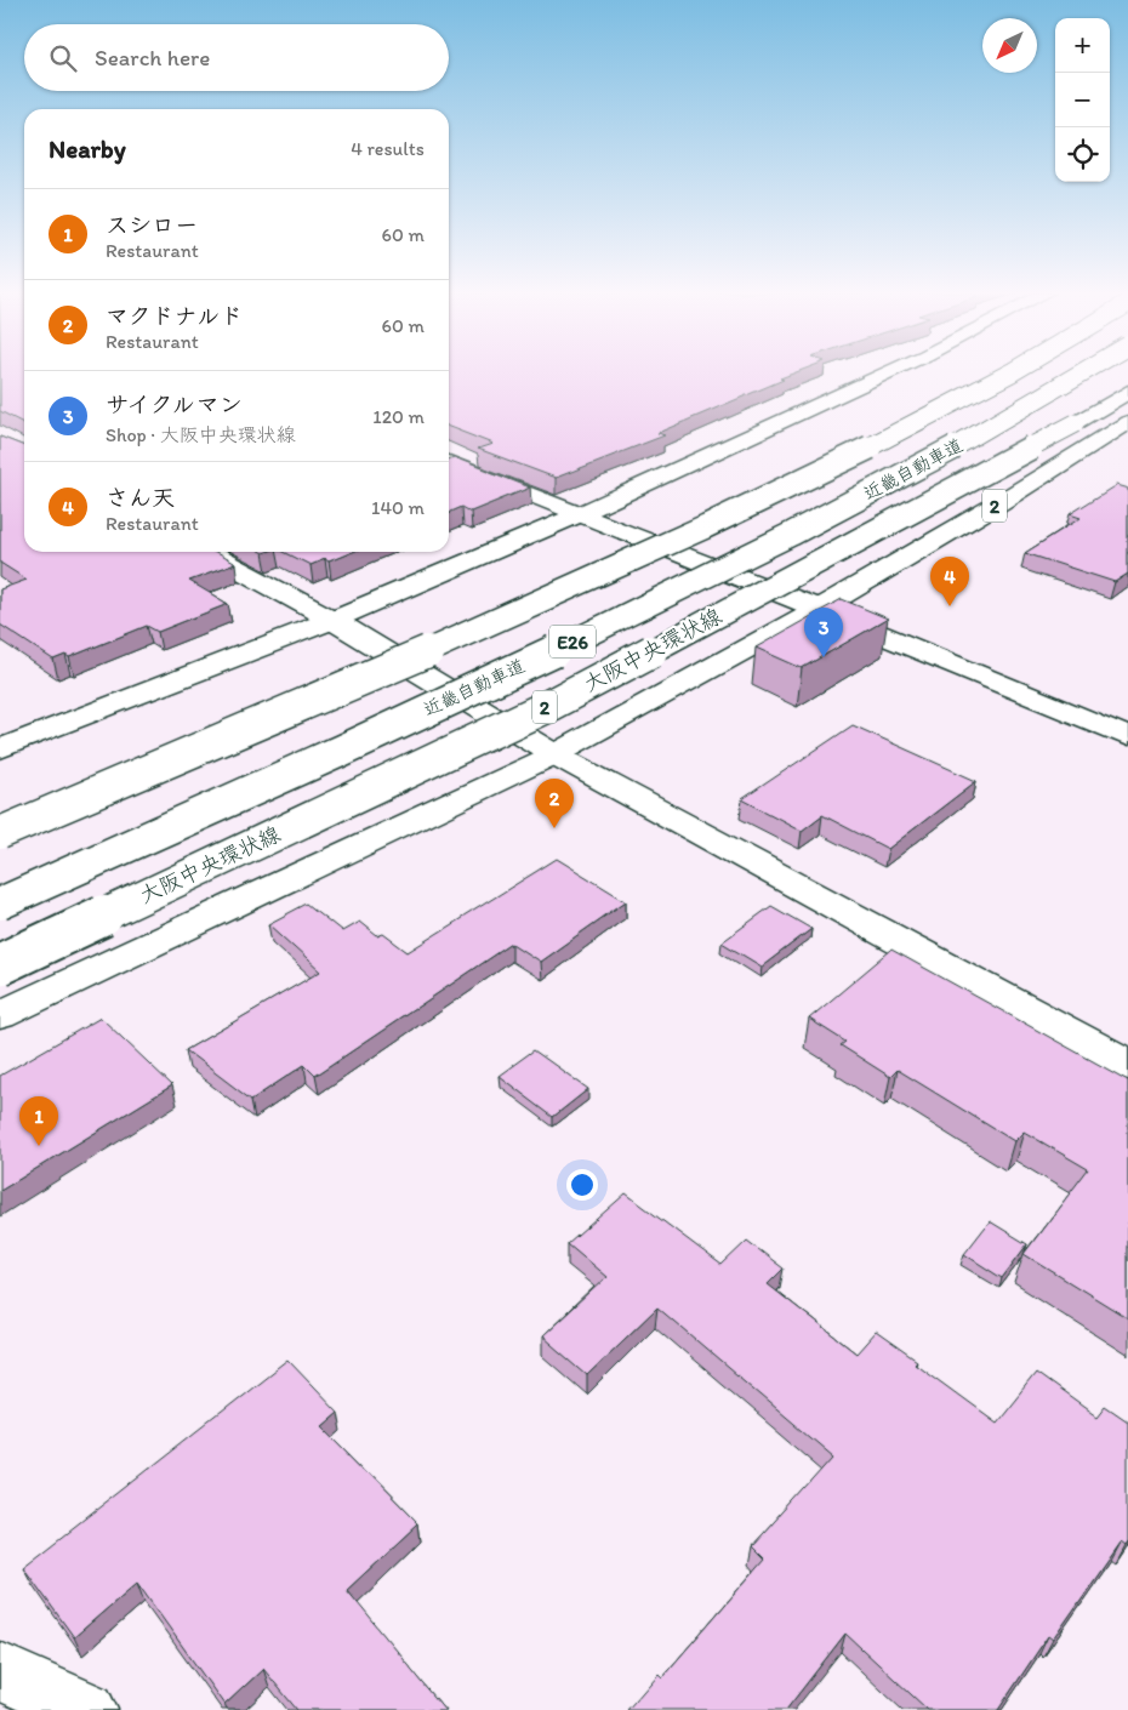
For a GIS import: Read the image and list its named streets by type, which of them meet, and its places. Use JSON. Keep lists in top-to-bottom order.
{
  "streets": {
    "main road": [
      "近畿自動車道",
      "2",
      "E26",
      "大阪中央環状線"
    ]
  },
  "north": "bottom left",
  "page": {
    "map_buttons": ["+", "−"],
    "search": "Search here",
    "heading": ["Nearby", "4 results"],
    "list": [
      {
        "mark": "1",
        "name": "スシロー",
        "note": "Restaurant",
        "value": "60 m"
      },
      {
        "mark": "2",
        "name": "マクドナルド",
        "note": "Restaurant",
        "value": "60 m"
      },
      {
        "mark": "3",
        "name": "サイクルマン",
        "note": "Shop · 大阪中央環状線",
        "value": "120 m"
      },
      {
        "mark": "4",
        "name": "さん天",
        "note": "Restaurant",
        "value": "140 m"
      }
    ],
    "pins": [
      "4",
      "3",
      "2",
      "1"
    ]
  }
}
